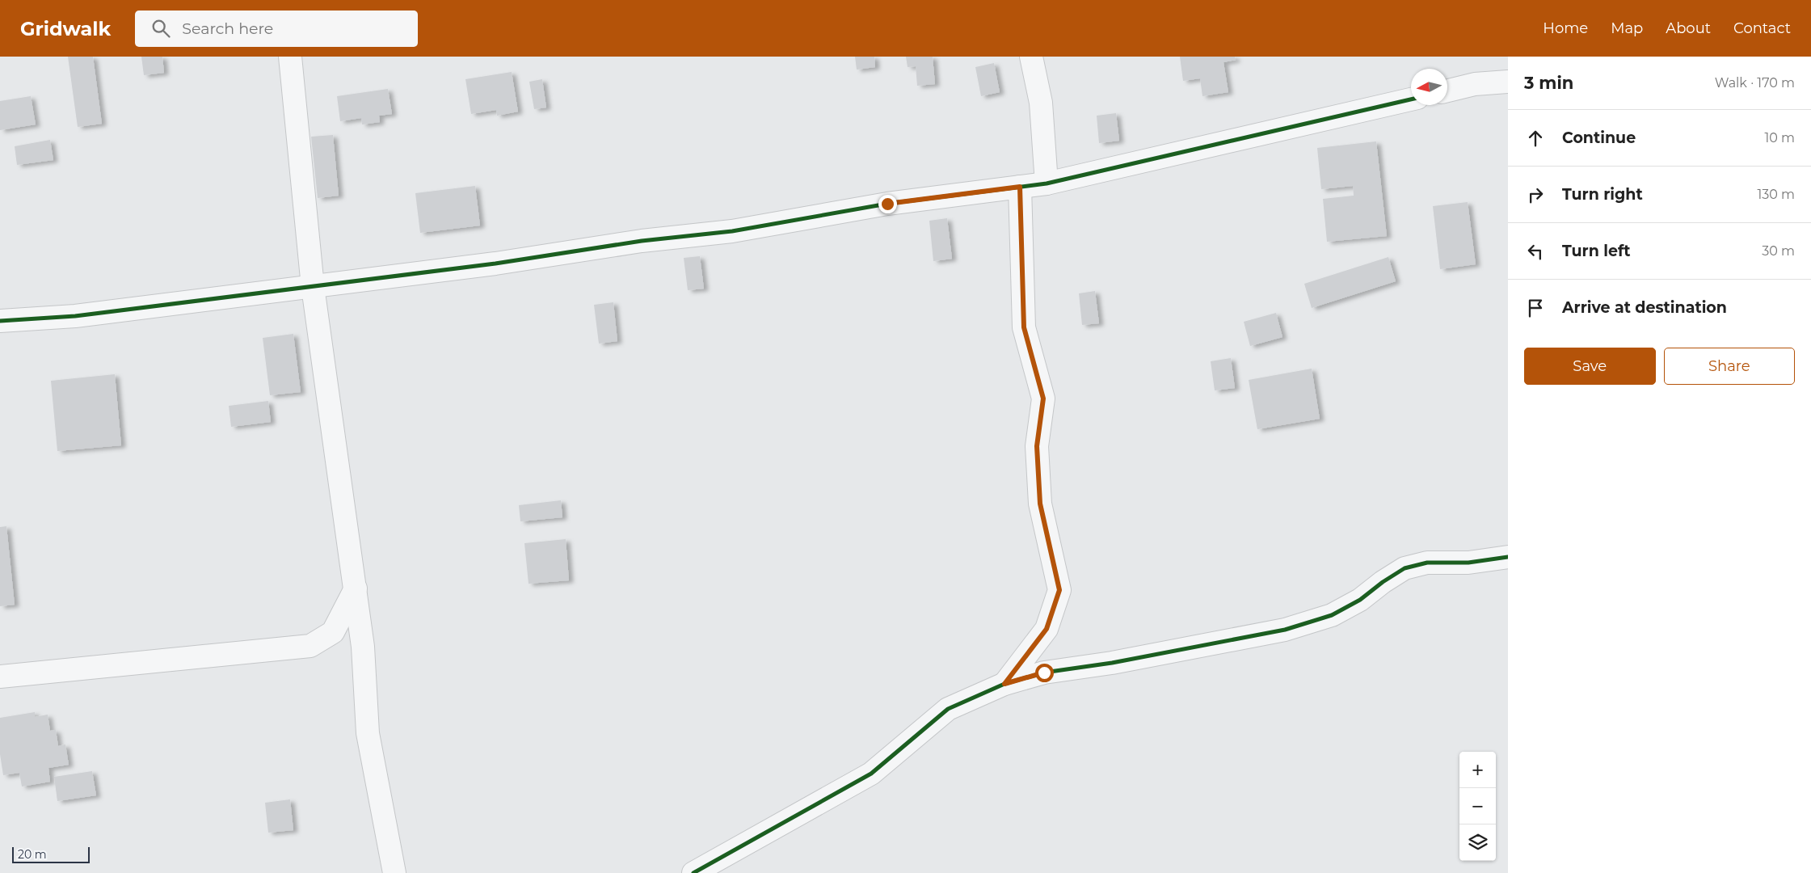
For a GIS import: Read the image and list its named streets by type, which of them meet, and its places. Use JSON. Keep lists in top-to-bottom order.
{
  "scale_bar": "20 m",
  "north": "left",
  "page": {
    "header": "Gridwalk",
    "search": "Search here",
    "nav": [
      "Home",
      "Map",
      "About",
      "Contact"
    ],
    "heading": ["3 min", "Walk · 170 m"],
    "list": [
      ["Continue", "10 m"],
      ["Turn right", "130 m"],
      ["Turn left", "30 m"],
      "Arrive at destination"
    ],
    "buttons": ["Save", "Share"],
    "map_buttons": ["+", "−"],
    "scale": "20 m"
  }
}
